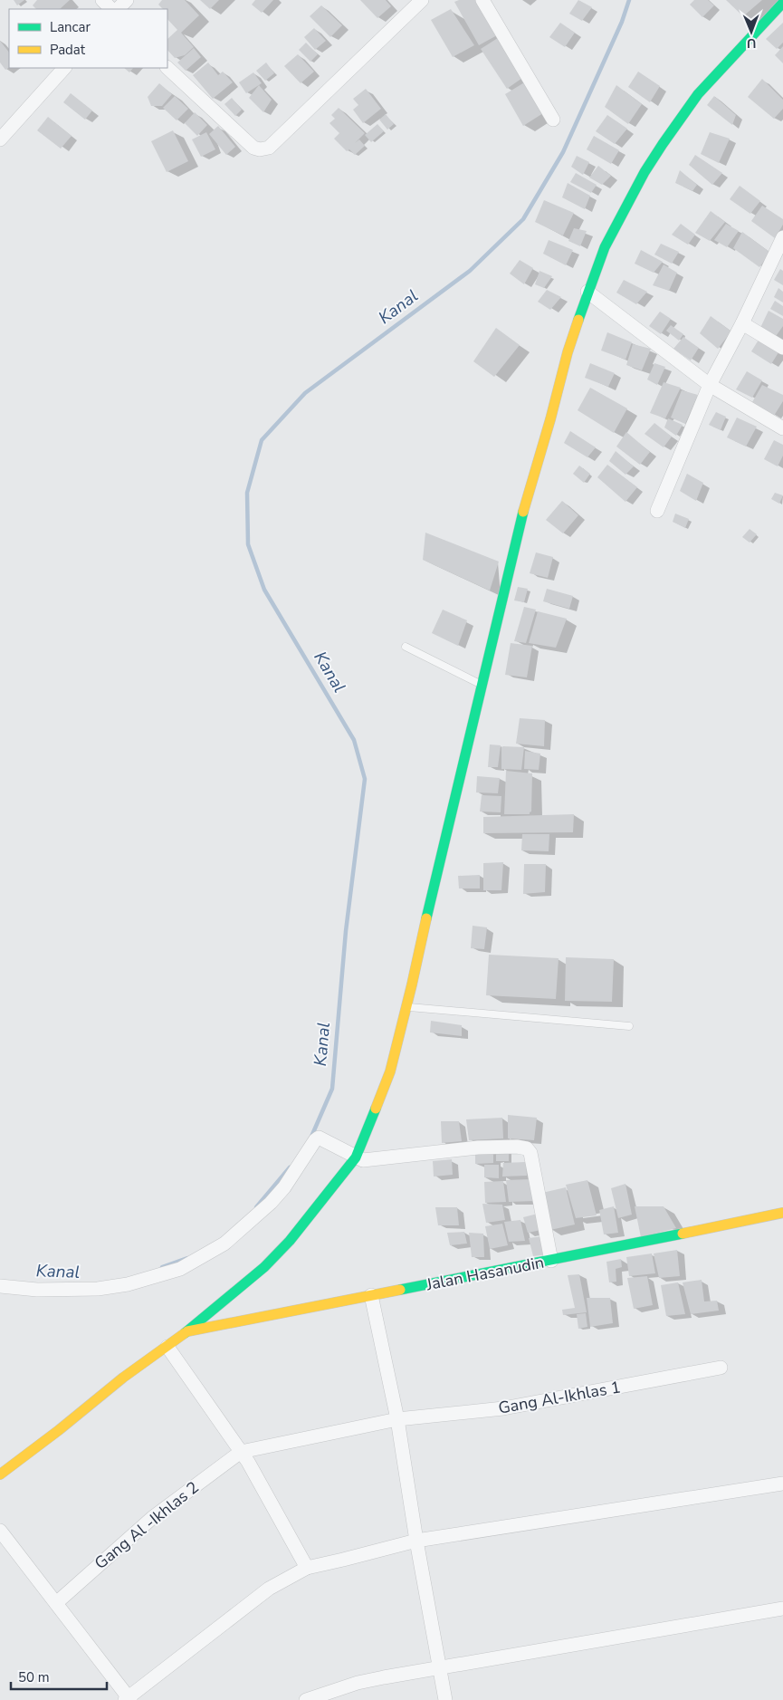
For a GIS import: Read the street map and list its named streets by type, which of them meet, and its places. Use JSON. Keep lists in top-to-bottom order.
{
  "streets": {
    "main road": ["Jalan Hasanudin"],
    "street": ["Gang Al-Ikhlas 1", "Gang Al -Ikhlas 2"]
  },
  "crossings": [
    ["Gang Al-Ikhlas 1", "Gang Al -Ikhlas 2"]
  ],
  "water": ["Kanal"],
  "legend": ["Lancar", "Padat"],
  "scale_bar": "50 m",
  "north": "bottom"
}
